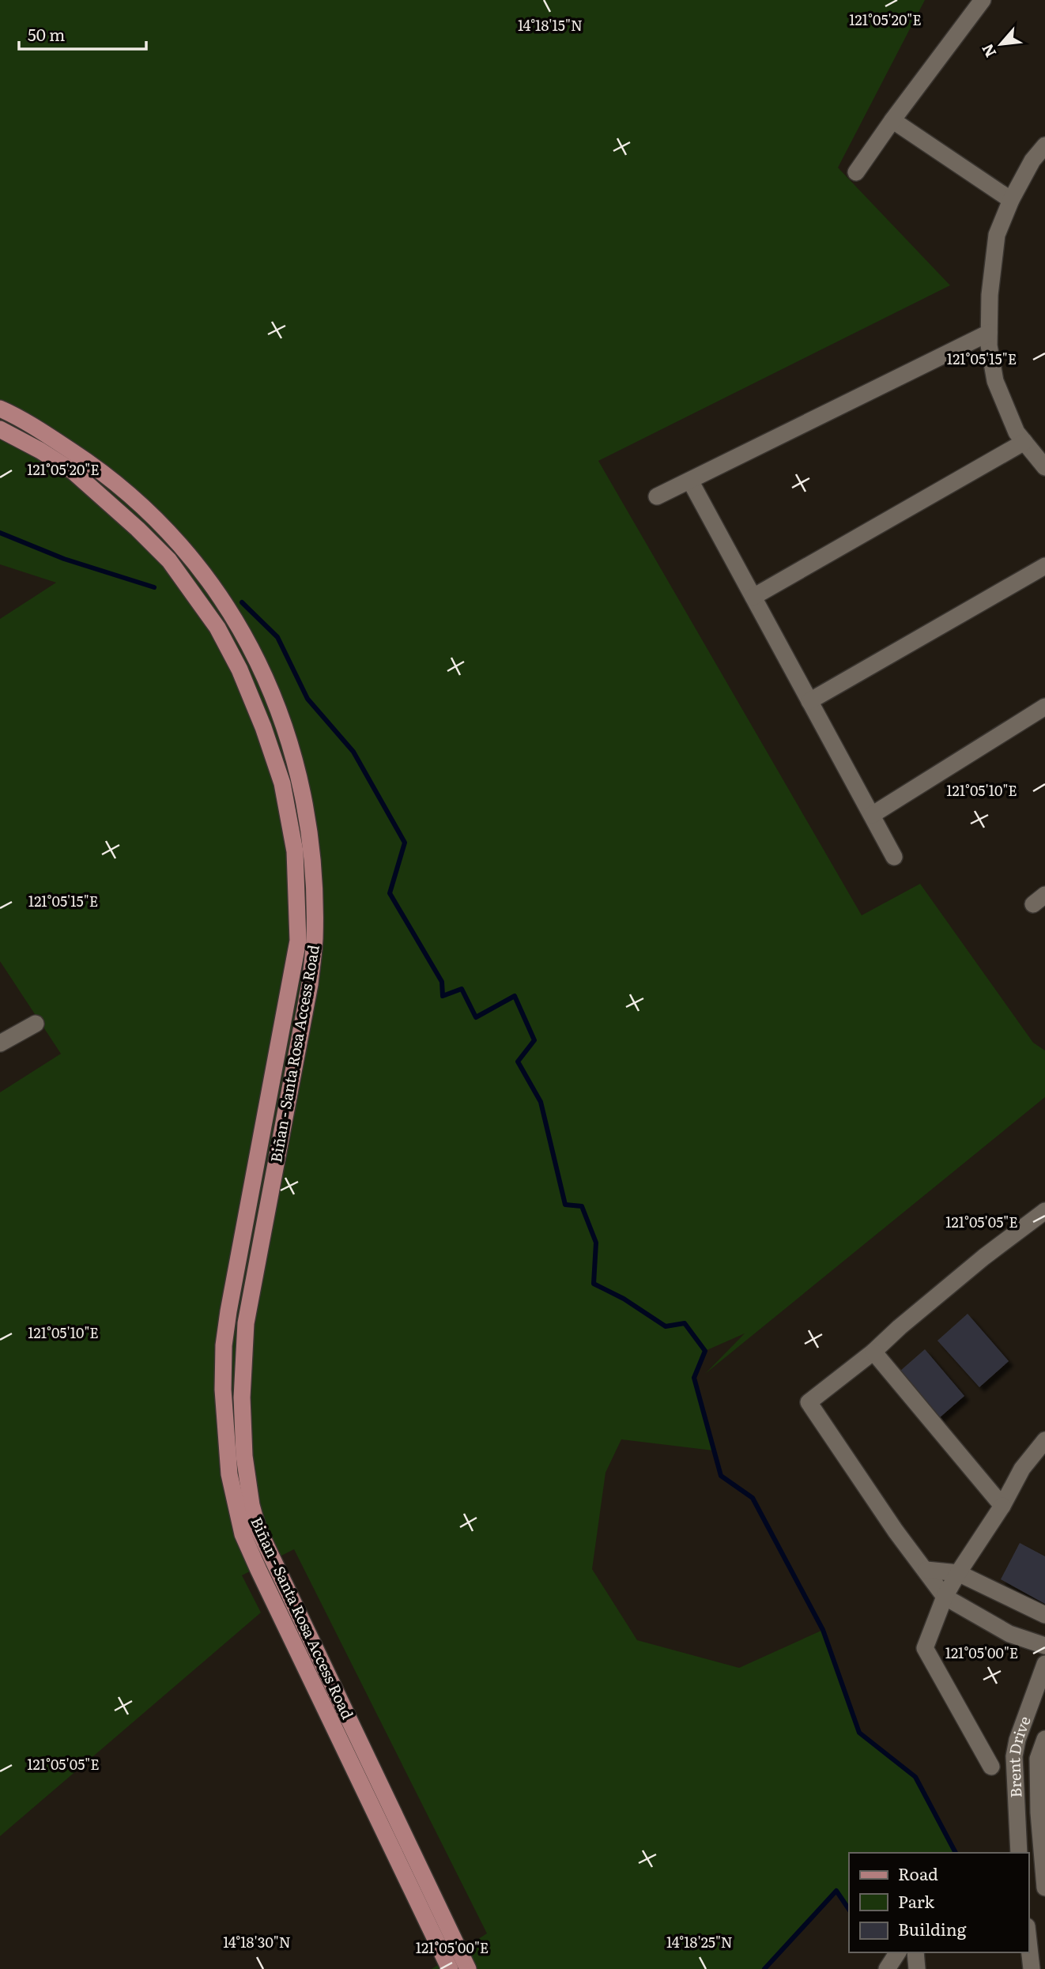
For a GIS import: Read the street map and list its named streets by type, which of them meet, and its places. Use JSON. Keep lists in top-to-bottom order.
{
  "streets": {
    "main road": ["Biñan - Santa Rosa Access Road"],
    "street": ["Brent Drive"]
  },
  "legend": ["Road", "Park", "Building"],
  "scale_bar": "50 m",
  "north": "bottom left",
  "coordinates": [
    "121°05'20\"E",
    "14°18'15\"N",
    "121°05'15\"E",
    "121°05'10\"E",
    "121°05'05\"E",
    "121°05'00\"E",
    "14°18'30\"N",
    "14°18'25\"N"
  ]
}
